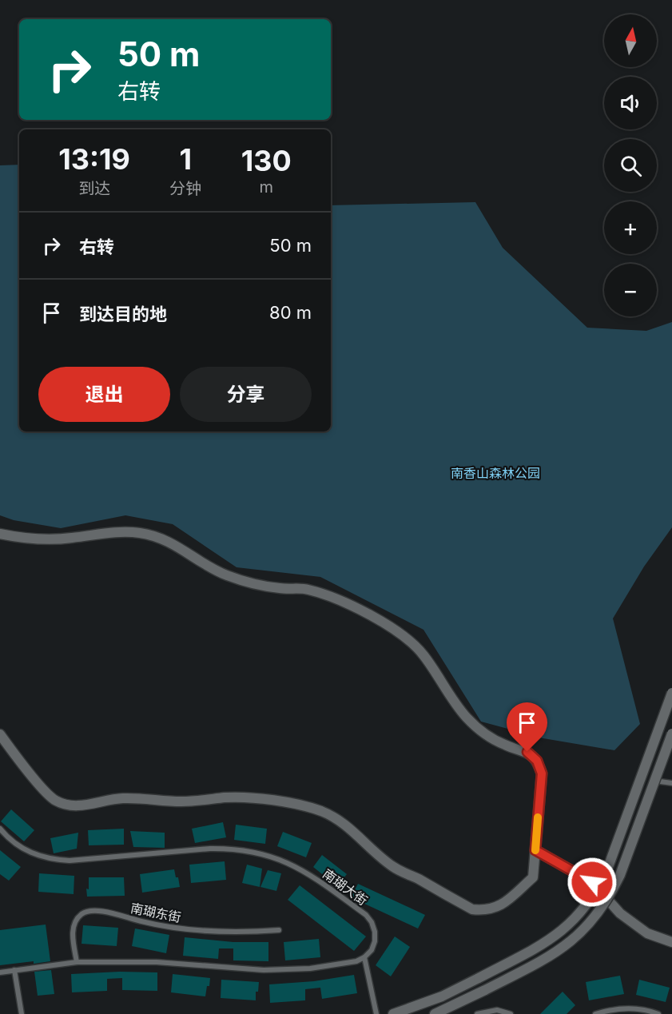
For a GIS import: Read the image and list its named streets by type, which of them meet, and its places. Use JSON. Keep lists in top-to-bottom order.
{
  "streets": {
    "lane": ["南瑚大街", "南瑚东街"]
  },
  "parks": ["南香山森林公园"],
  "north": "top",
  "page": {
    "map_buttons": ["+", "−"],
    "turn": ["50 m", "右转"],
    "eta": [
      "13:19",
      "到达",
      "1",
      "分钟",
      "130",
      "m"
    ],
    "list": [
      {
        "name": "右转",
        "value": "50 m"
      },
      {
        "name": "到达目的地",
        "value": "80 m"
      }
    ],
    "buttons": ["退出", "分享"]
  }
}
